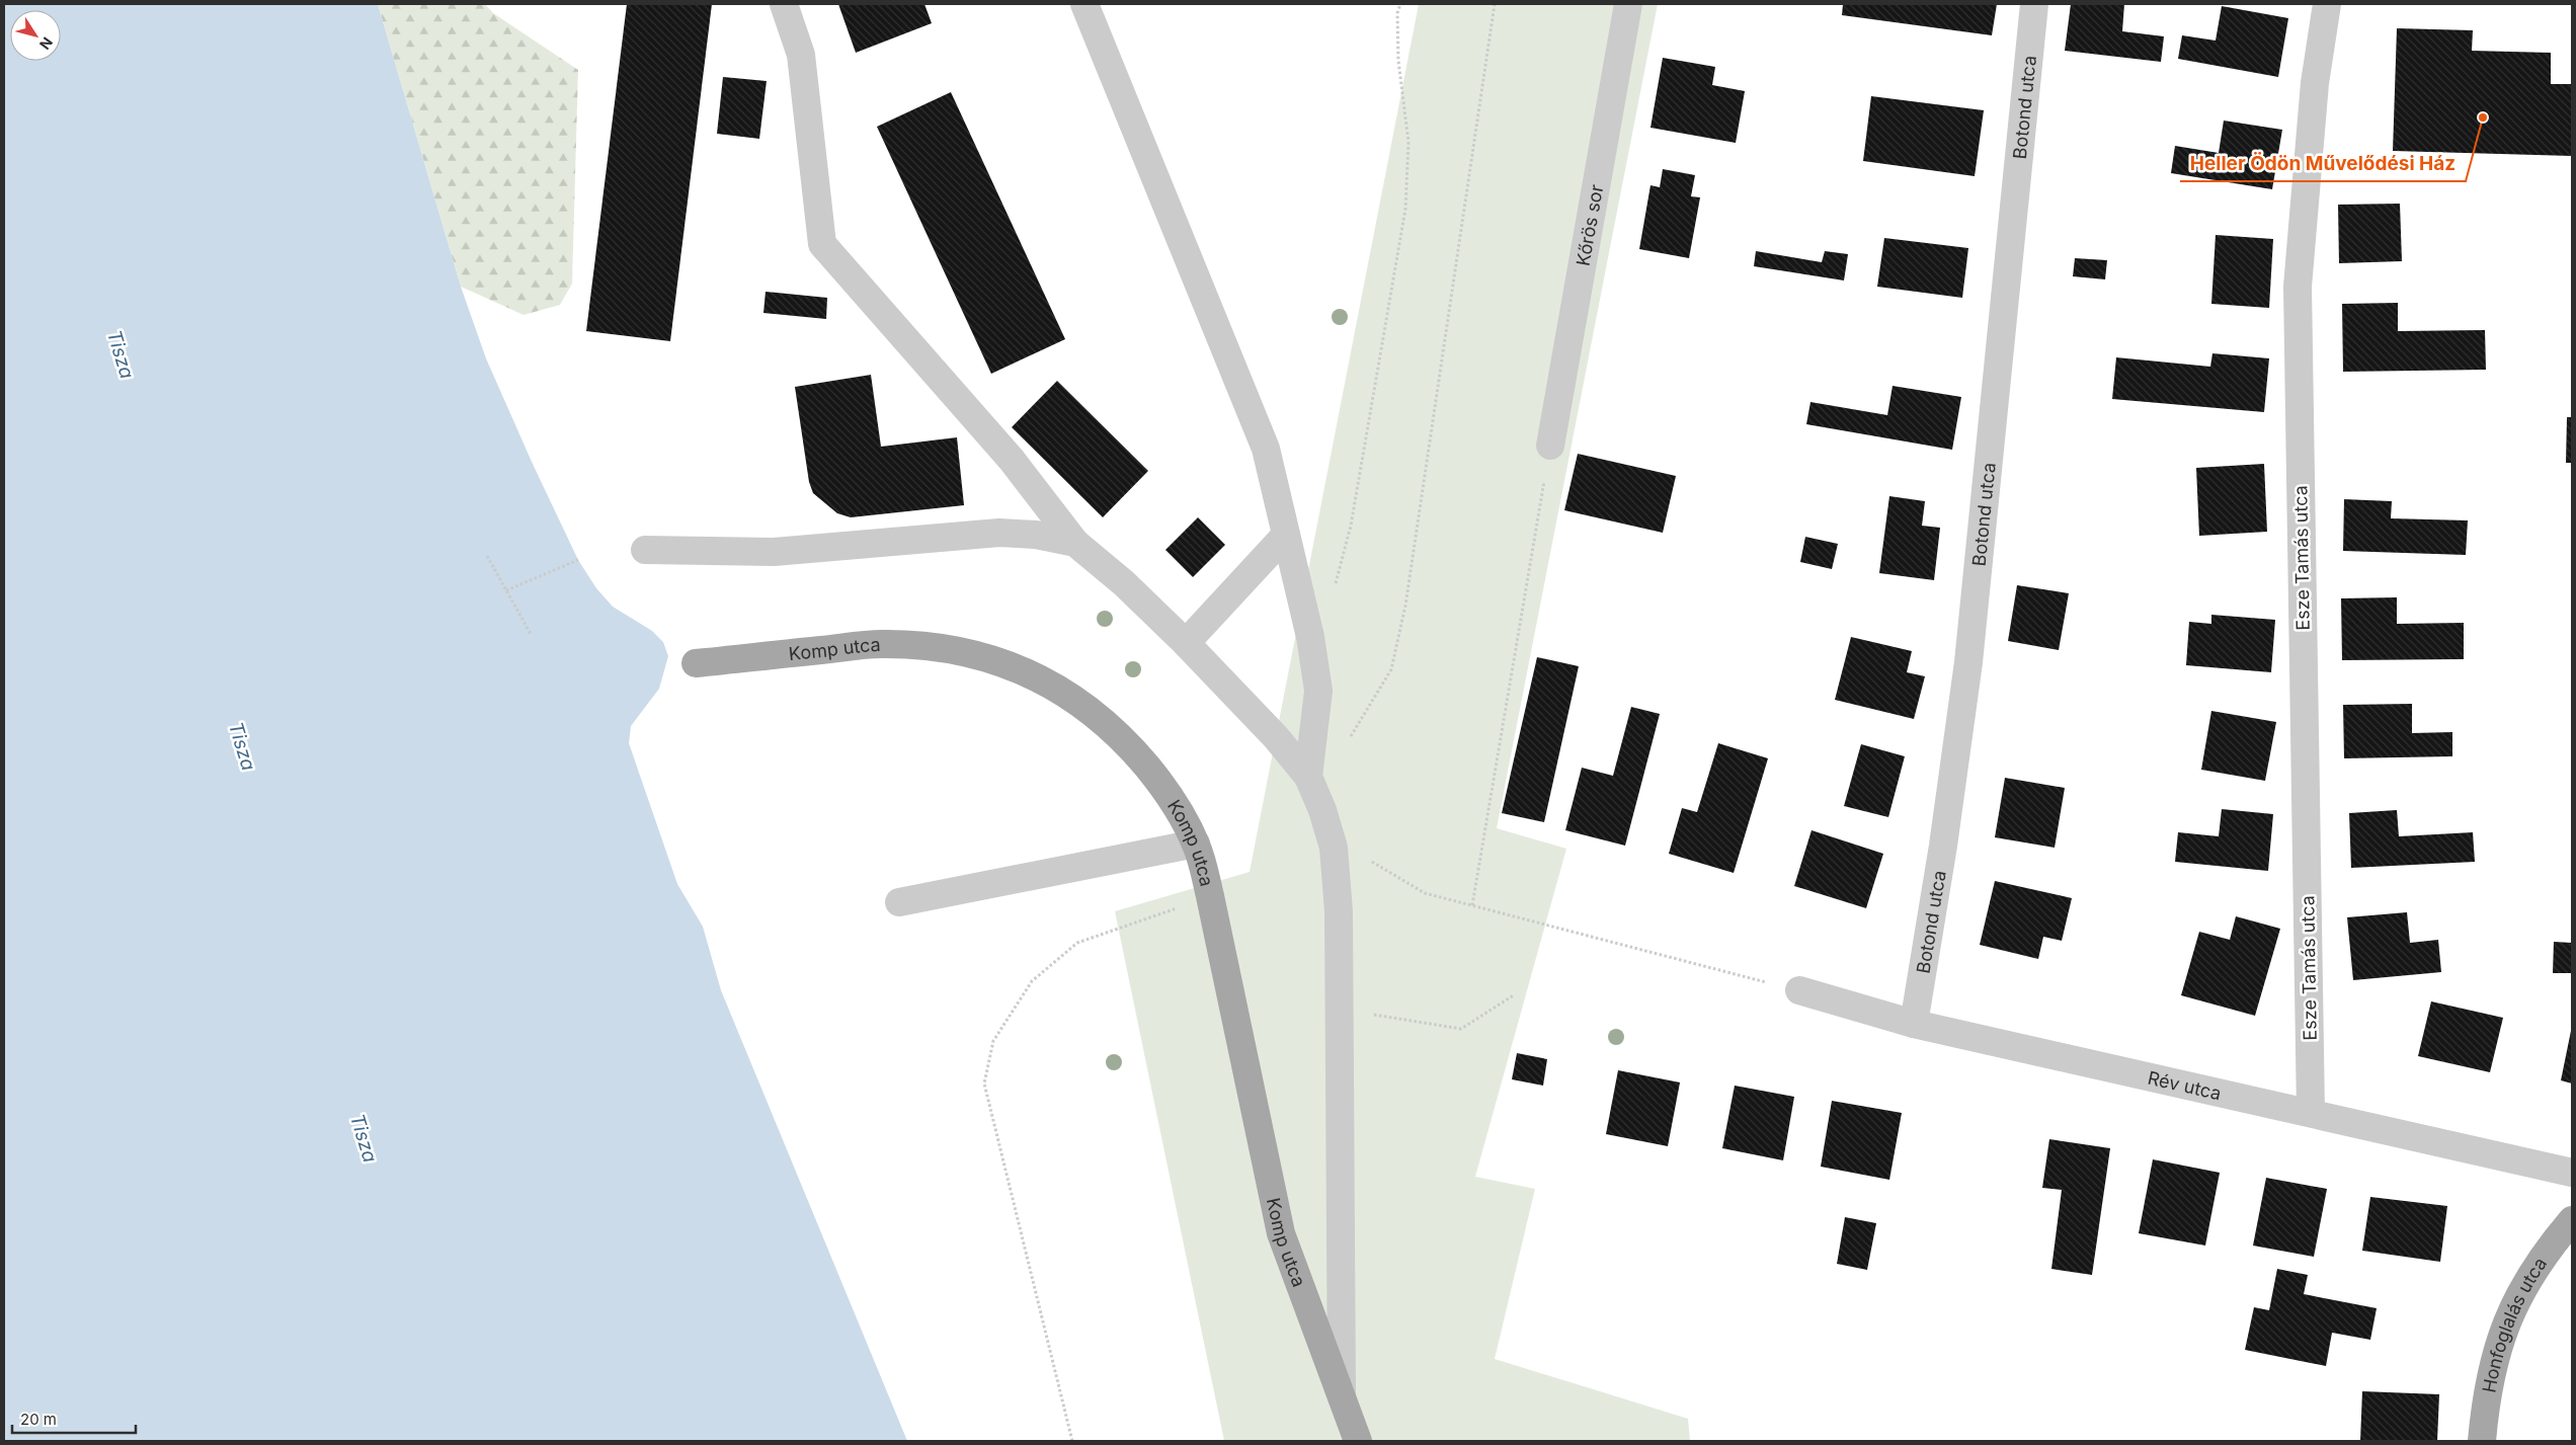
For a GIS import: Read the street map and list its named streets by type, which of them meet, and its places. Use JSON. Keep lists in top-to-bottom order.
{
  "streets": {
    "main road": ["Komp utca", "Honfoglalás utca"],
    "street": [
      "Botond utca",
      "Kőrös sor",
      "Esze Tamás utca",
      "Rév utca"
    ]
  },
  "crossings": [
    ["Botond utca", "Rév utca"],
    ["Esze Tamás utca", "Rév utca"]
  ],
  "water": ["Tisza"],
  "places": ["Heller Ödön Művelődési Ház"],
  "scale_bar": "20 m",
  "north": "bottom right"
}
